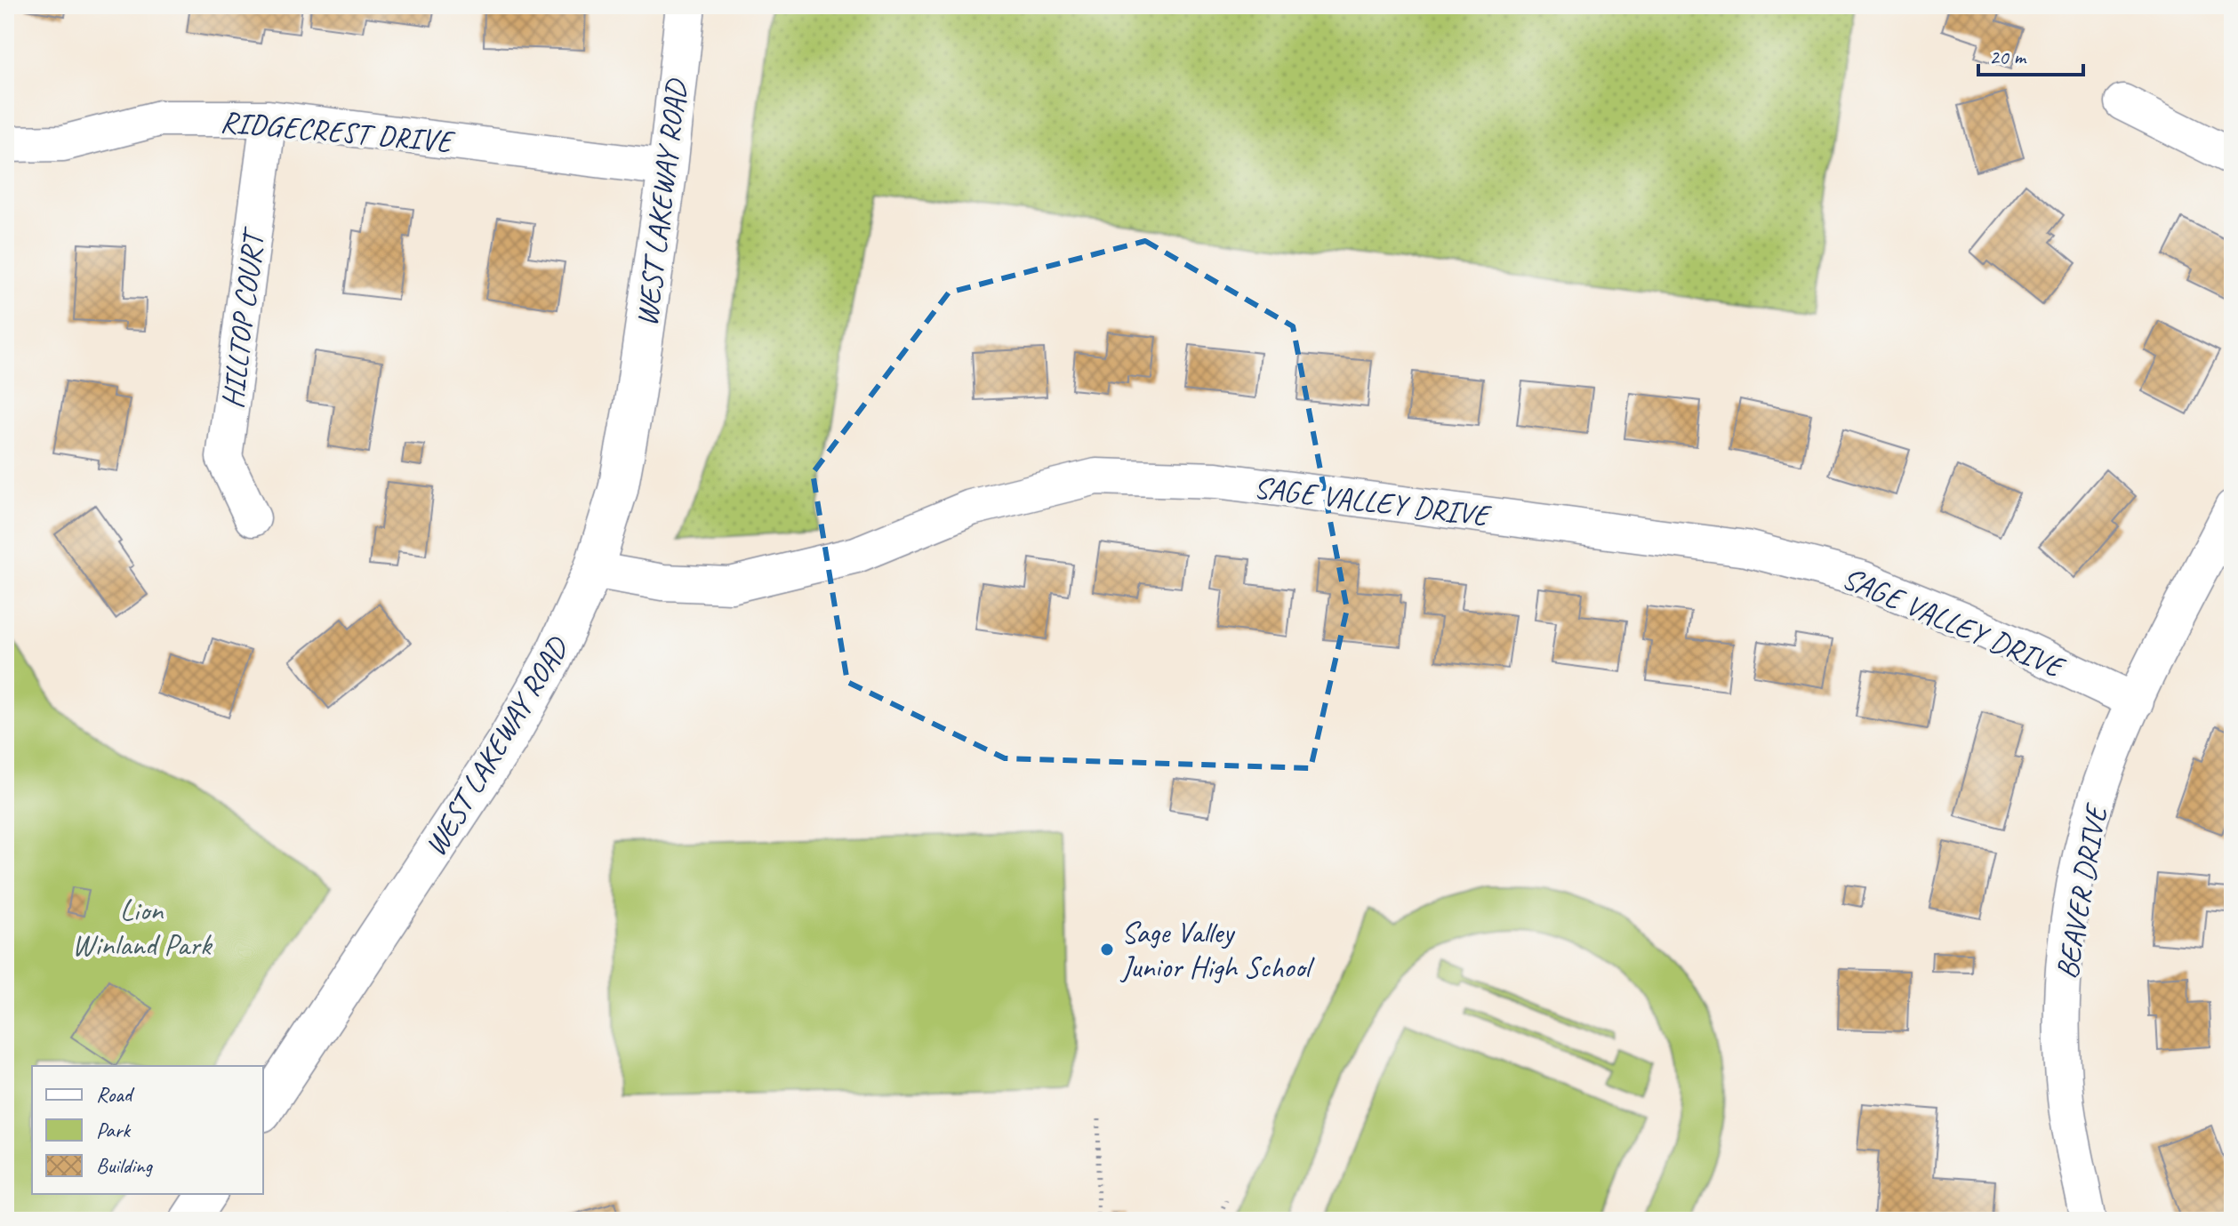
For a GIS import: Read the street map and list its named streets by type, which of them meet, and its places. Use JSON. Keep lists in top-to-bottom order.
{
  "streets": {
    "street": [
      "RIDGECREST DRIVE",
      "WEST LAKEWAY ROAD",
      "HILLTOP COURT",
      "SAGE VALLEY DRIVE",
      "BEAVER DRIVE"
    ]
  },
  "crossings": [
    ["RIDGECREST DRIVE", "WEST LAKEWAY ROAD"],
    ["RIDGECREST DRIVE", "HILLTOP COURT"],
    ["WEST LAKEWAY ROAD", "SAGE VALLEY DRIVE"],
    ["SAGE VALLEY DRIVE", "BEAVER DRIVE"]
  ],
  "parks": ["Lion Winland Park"],
  "places": ["Sage Valley Junior High School"],
  "legend": ["Road", "Park", "Building"],
  "scale_bar": "20 m"
}
